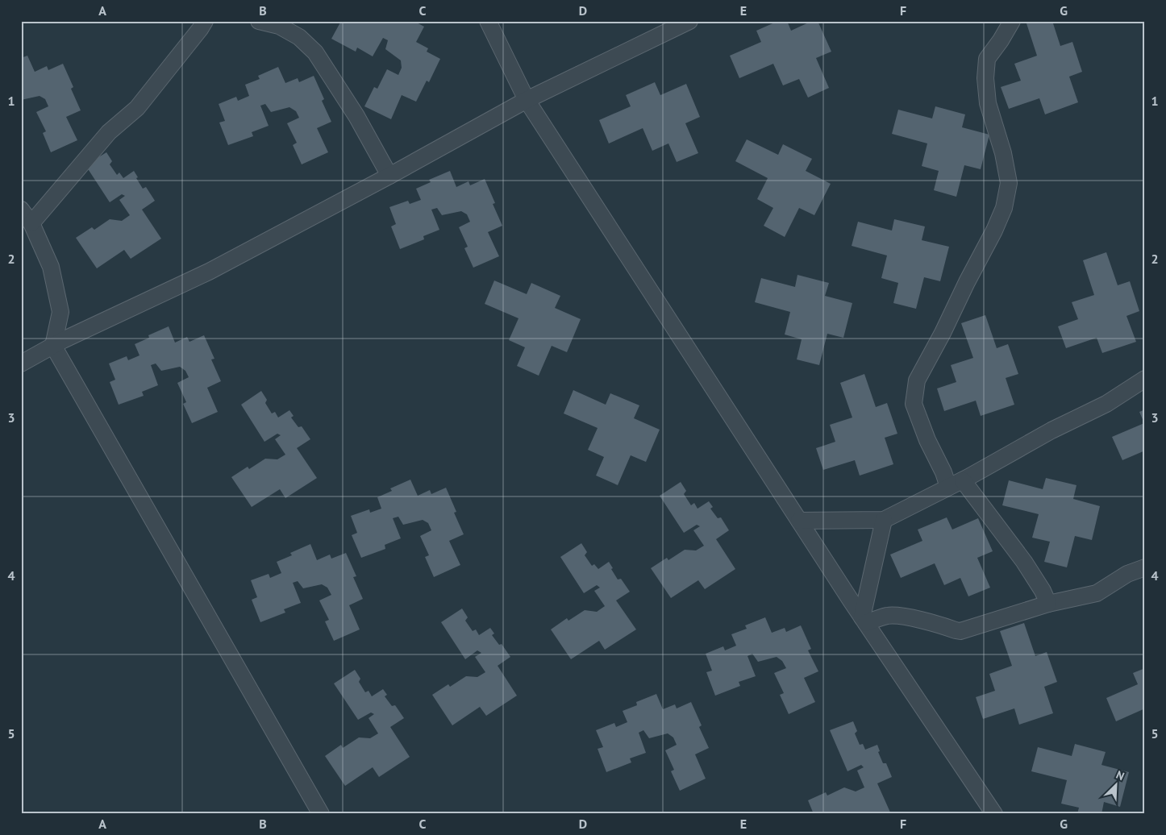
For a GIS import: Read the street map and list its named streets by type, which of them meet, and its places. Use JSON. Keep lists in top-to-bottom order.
{
  "north": "top right",
  "grid": {
    "columns": [
      "A",
      "B",
      "C",
      "D",
      "E",
      "F",
      "G"
    ],
    "rows": [
      "1",
      "2",
      "3",
      "4",
      "5"
    ]
  }
}
